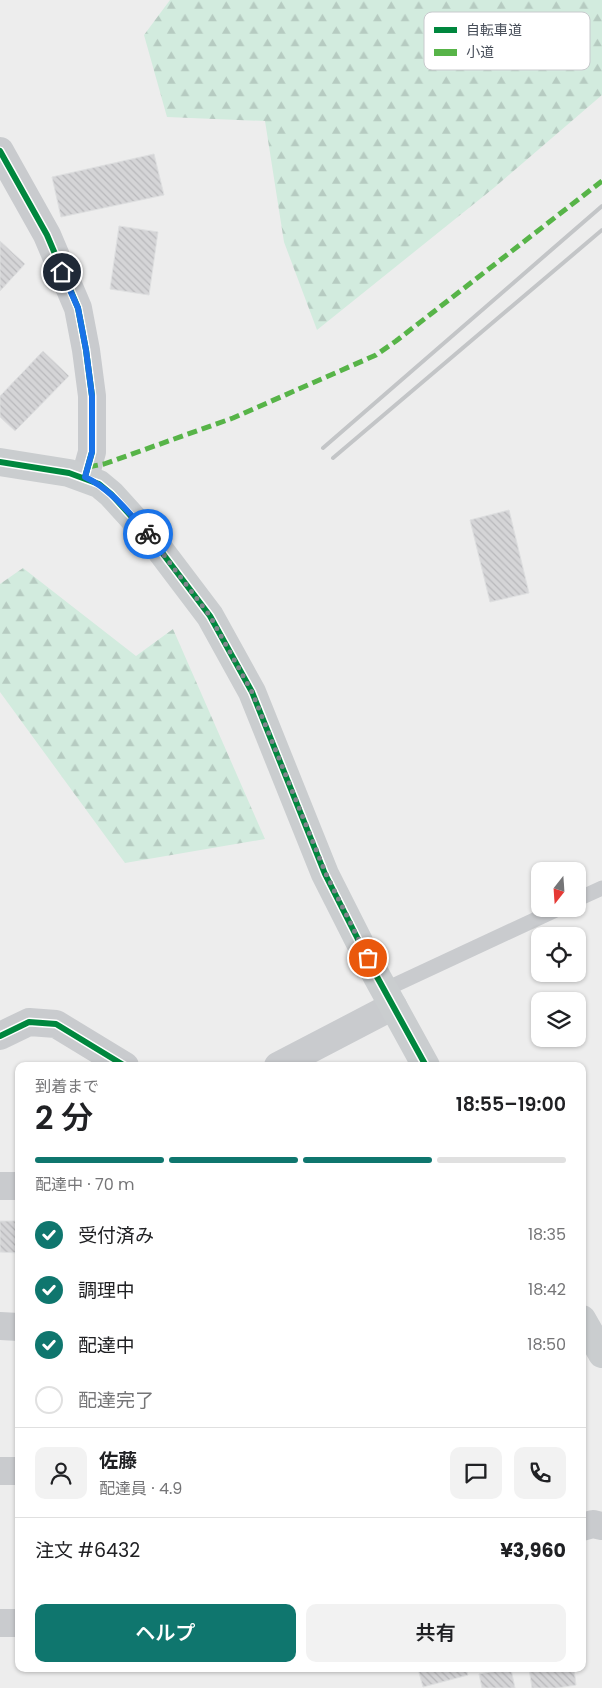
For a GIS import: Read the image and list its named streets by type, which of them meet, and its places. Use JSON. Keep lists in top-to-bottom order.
{
  "legend": ["自転車道", "小道"],
  "north": "bottom",
  "page": {
    "heading": ["2 分", "到着まで", "18:55–19:00"],
    "panel": [
      "佐藤",
      "配達員 · 4.9",
      "注文 #6432",
      "¥3,960"
    ],
    "bar": "配達中 · 70 m",
    "list": [
      ["受付済み", "18:35"],
      ["調理中", "18:42"],
      ["配達中", "18:50"],
      "配達完了"
    ],
    "buttons": ["ヘルプ", "共有"]
  }
}
